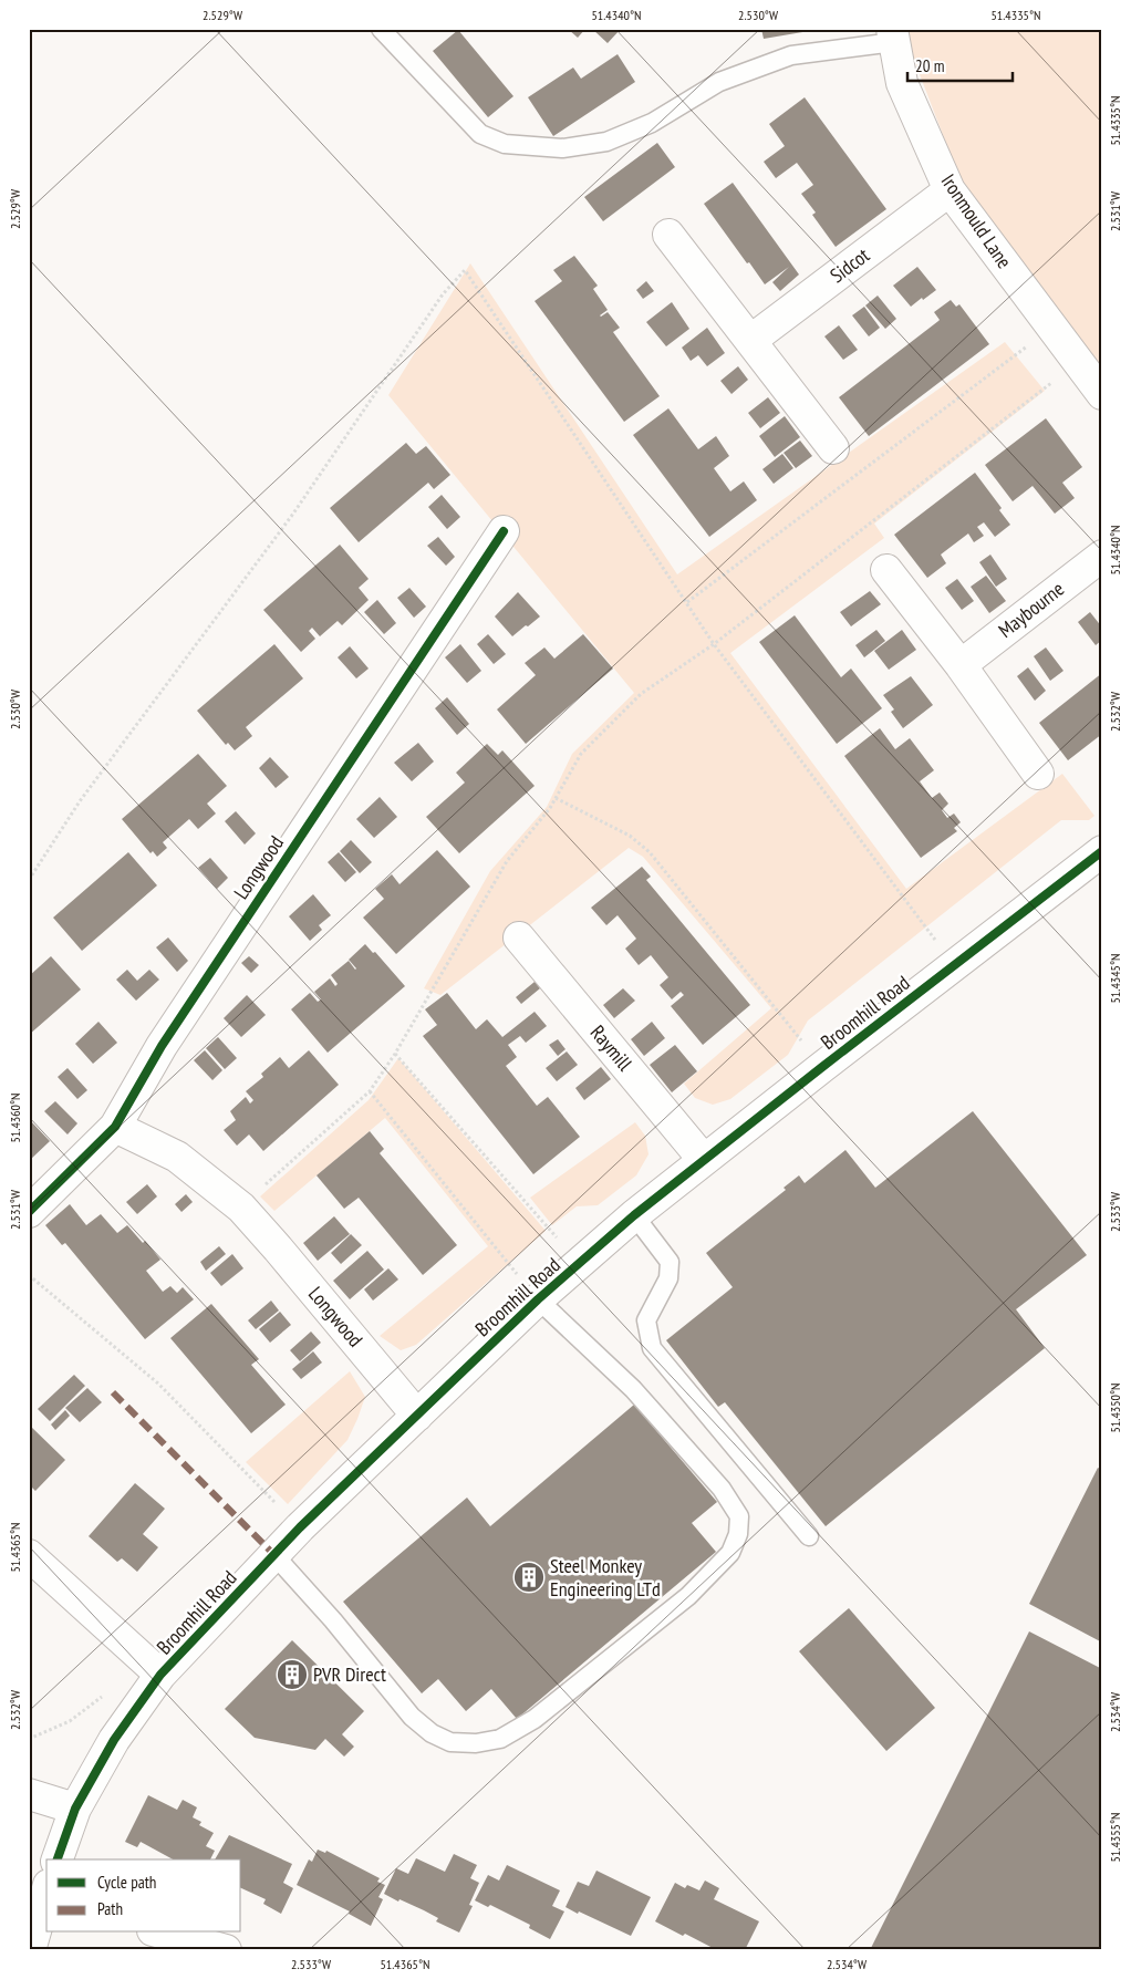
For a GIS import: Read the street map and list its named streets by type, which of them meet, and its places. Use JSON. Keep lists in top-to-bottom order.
{
  "streets": {
    "street": [
      "Ironmould Lane",
      "Sidcot",
      "Maybourne",
      "Longwood",
      "Broomhill Road",
      "Raymill"
    ]
  },
  "crossings": [
    ["Ironmould Lane", "Sidcot"],
    ["Longwood", "Broomhill Road"],
    ["Broomhill Road", "Raymill"]
  ],
  "places": {
    "building": ["Steel Monkey Engineering LTd", "PVR Direct"]
  },
  "legend": ["Cycle path", "Path"],
  "scale_bar": "20 m",
  "coordinates": [
    "2.529°W",
    "51.4340°N",
    "2.530°W",
    "51.4335°N",
    "2.531°W",
    "2.532°W",
    "51.4345°N",
    "51.4360°N",
    "2.533°W",
    "51.4350°N",
    "51.4365°N",
    "2.534°W",
    "51.4355°N"
  ]
}
